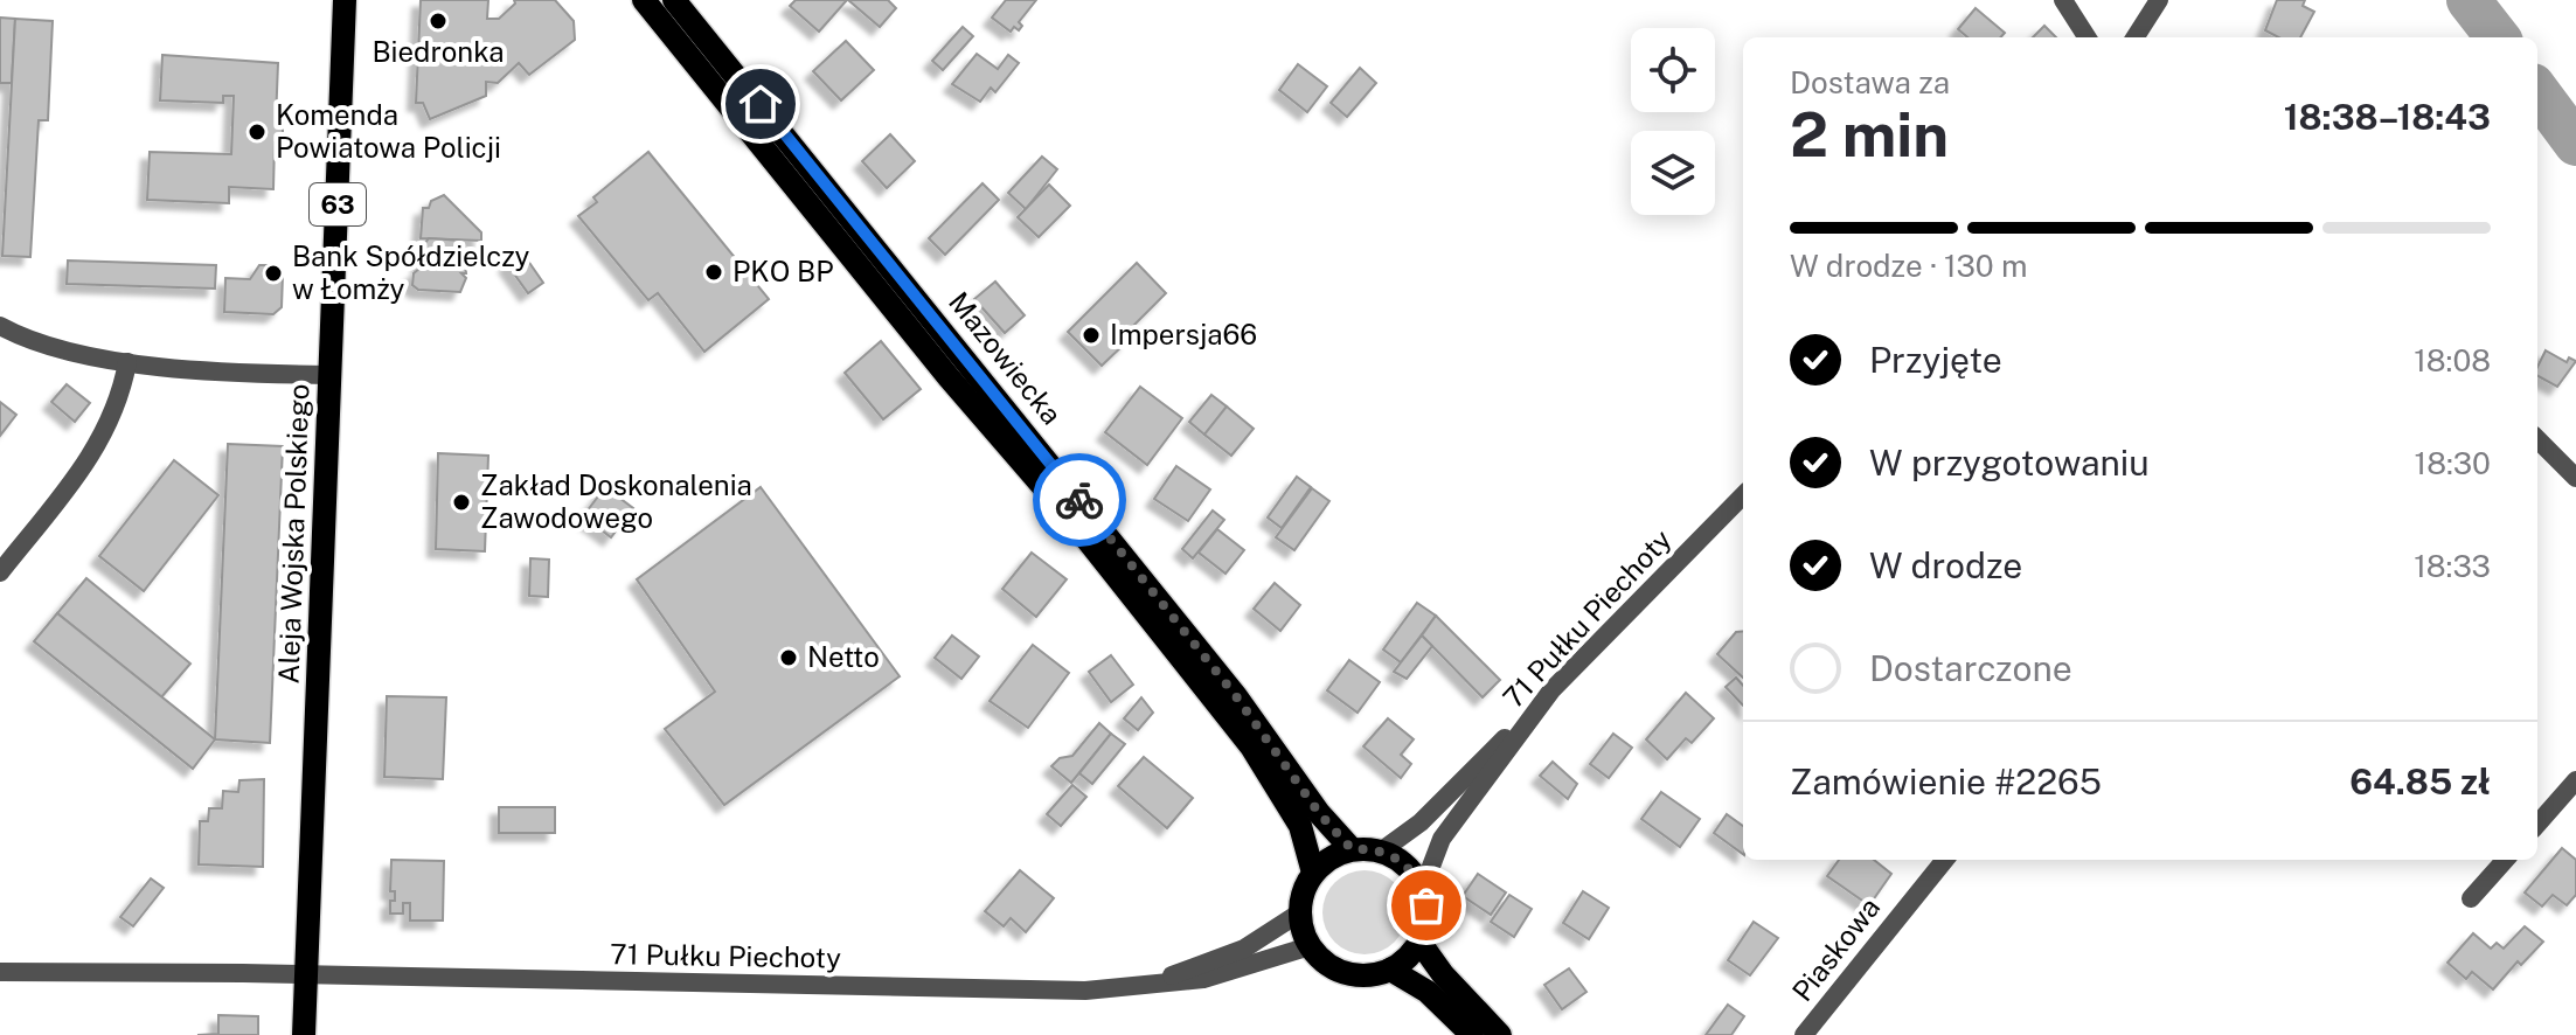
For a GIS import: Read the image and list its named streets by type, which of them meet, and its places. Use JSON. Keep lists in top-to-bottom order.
{
  "streets": {
    "main road": ["63", "Mazowiecka", "Aleja Wojska Polskiego"],
    "street": ["71 Pułku Piechoty", "Piaskowa"]
  },
  "crossings": [
    ["Mazowiecka", "71 Pułku Piechoty"],
    ["Aleja Wojska Polskiego", "71 Pułku Piechoty"]
  ],
  "places": [
    "Biedronka",
    "Komenda Powiatowa Policji",
    "PKO BP",
    "Bank Spółdzielczy w Łomży",
    "Impersja66",
    "Zakład Doskonalenia Zawodowego",
    "Netto"
  ],
  "page": {
    "heading": ["2 min", "Dostawa za", "18:38–18:43"],
    "panel": ["Zamówienie #2265", "64.85 zł"],
    "bar": "W drodze · 130 m",
    "list": [
      ["Przyjęte", "18:08"],
      ["W przygotowaniu", "18:30"],
      ["W drodze", "18:33"],
      "Dostarczone"
    ]
  }
}
